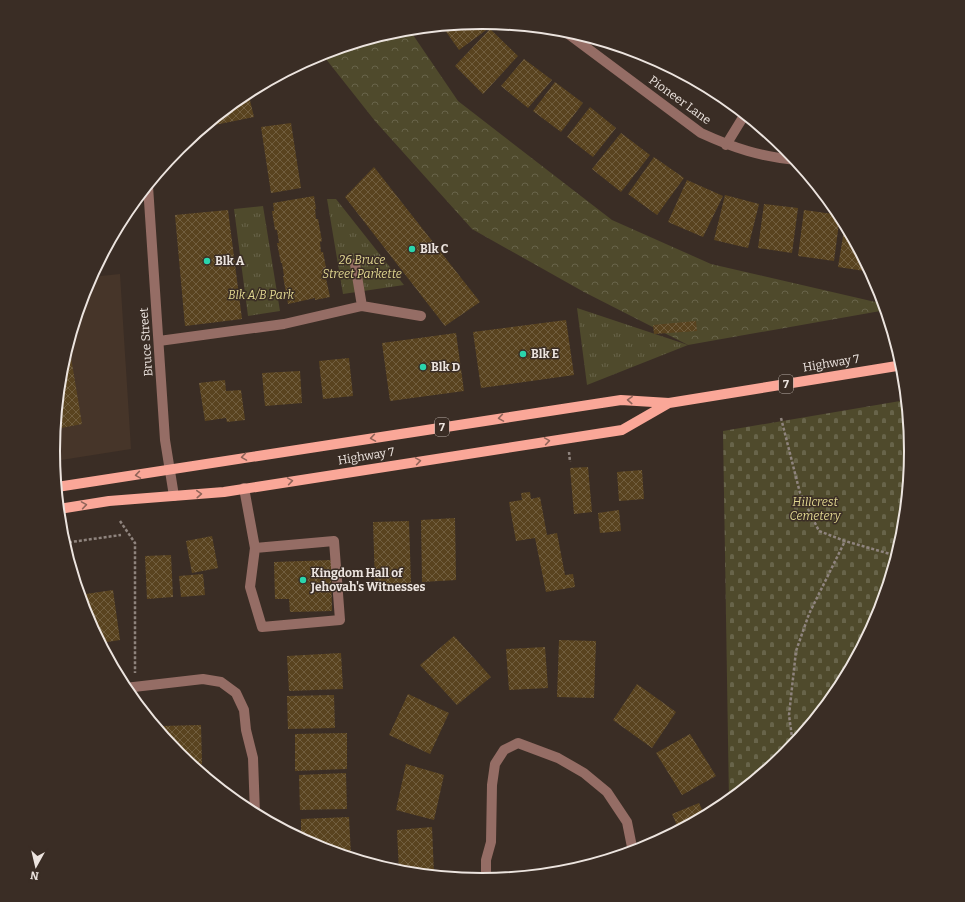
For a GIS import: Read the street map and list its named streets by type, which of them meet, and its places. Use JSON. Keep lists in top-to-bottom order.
{
  "streets": {
    "main road": ["Highway 7", "7"],
    "street": ["Pioneer Lane", "Bruce Street"]
  },
  "crossings": [
    ["Bruce Street", "Highway 7"]
  ],
  "parks": ["26 Bruce Street Parkette", "Blk A/B Park", "Hillcrest Cemetery"],
  "places": [
    "Blk C",
    "Blk A",
    "Blk E",
    "Blk D",
    "Kingdom Hall of Jehovah's Witnesses"
  ],
  "north": "bottom"
}
